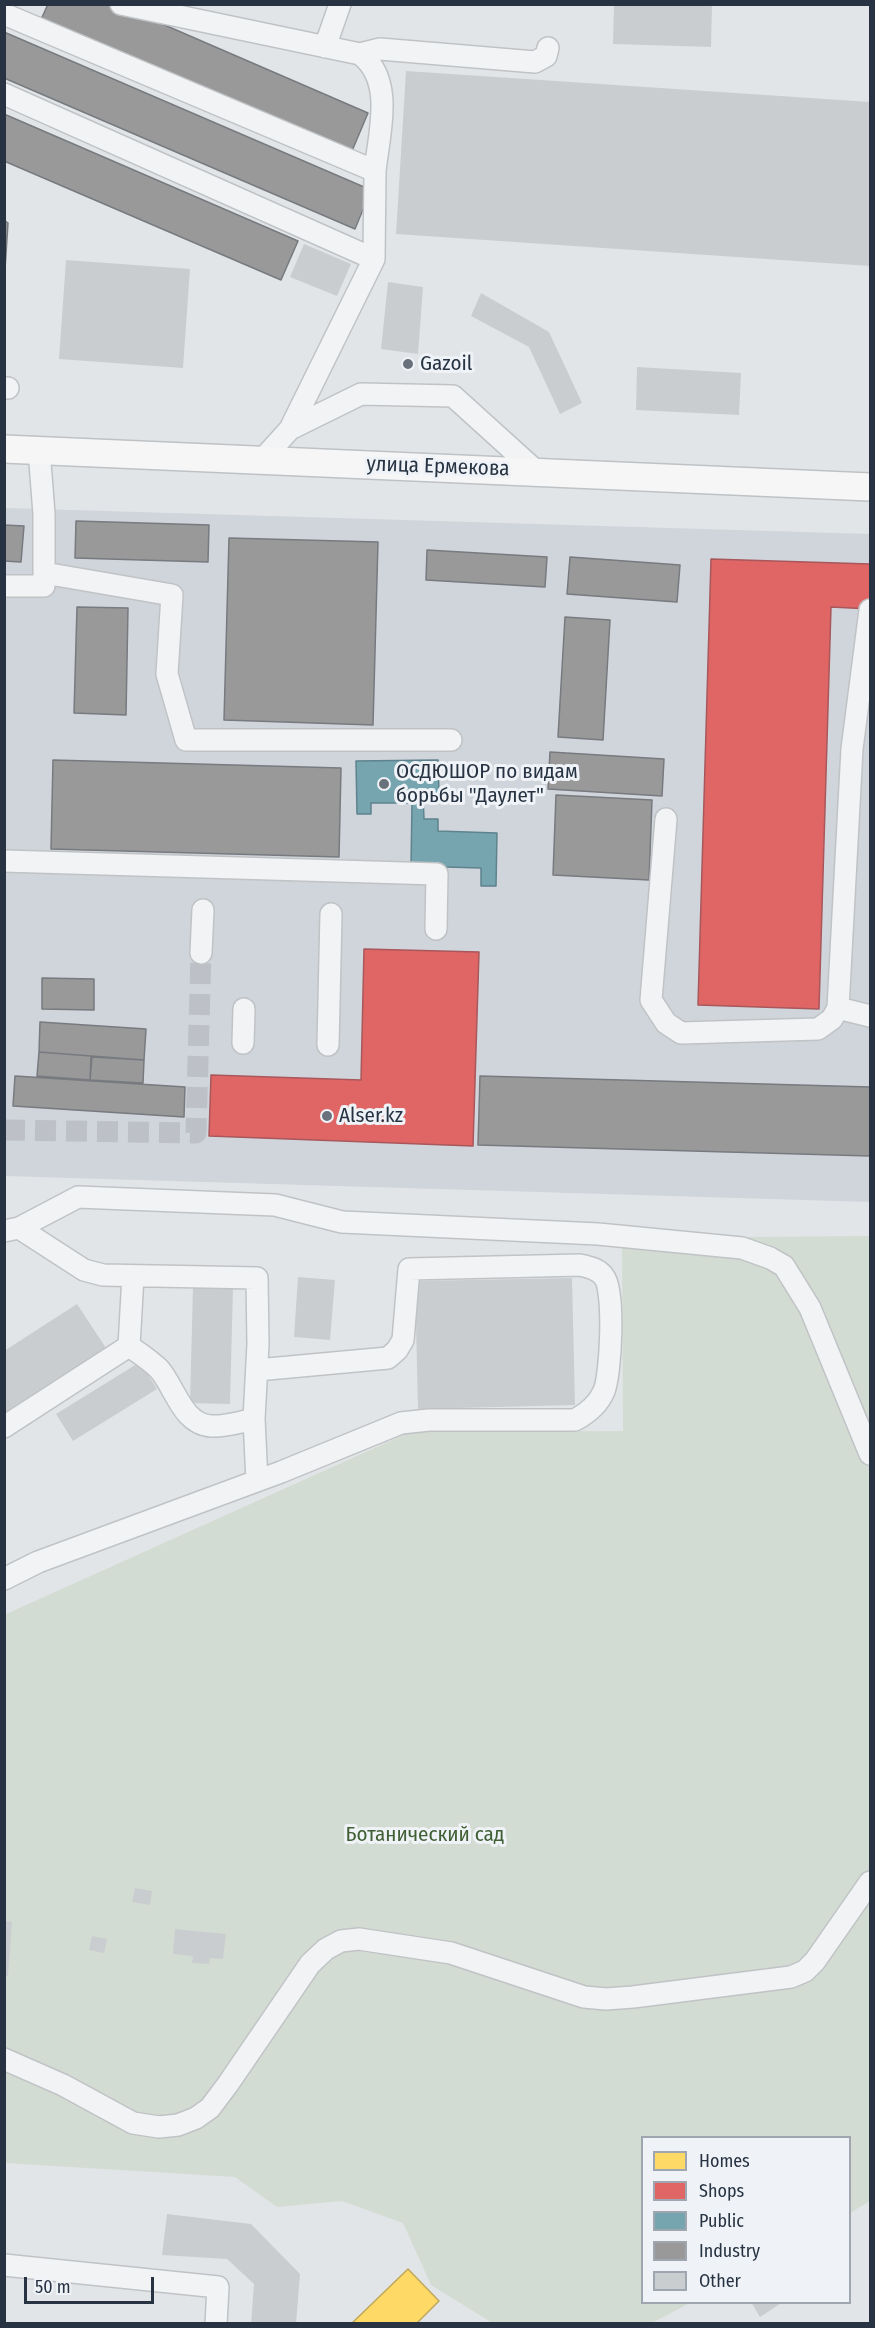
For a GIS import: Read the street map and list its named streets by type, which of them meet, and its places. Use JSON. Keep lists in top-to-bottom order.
{
  "streets": {
    "main road": ["улица Ермекова"]
  },
  "parks": ["Ботанический сад"],
  "places": ["Gazoil", "ОСДЮШОР по видам борьбы \"Даулет\"", "Alser.kz"],
  "legend": [
    "Homes",
    "Shops",
    "Public",
    "Industry",
    "Other"
  ],
  "scale_bar": "50 m"
}
